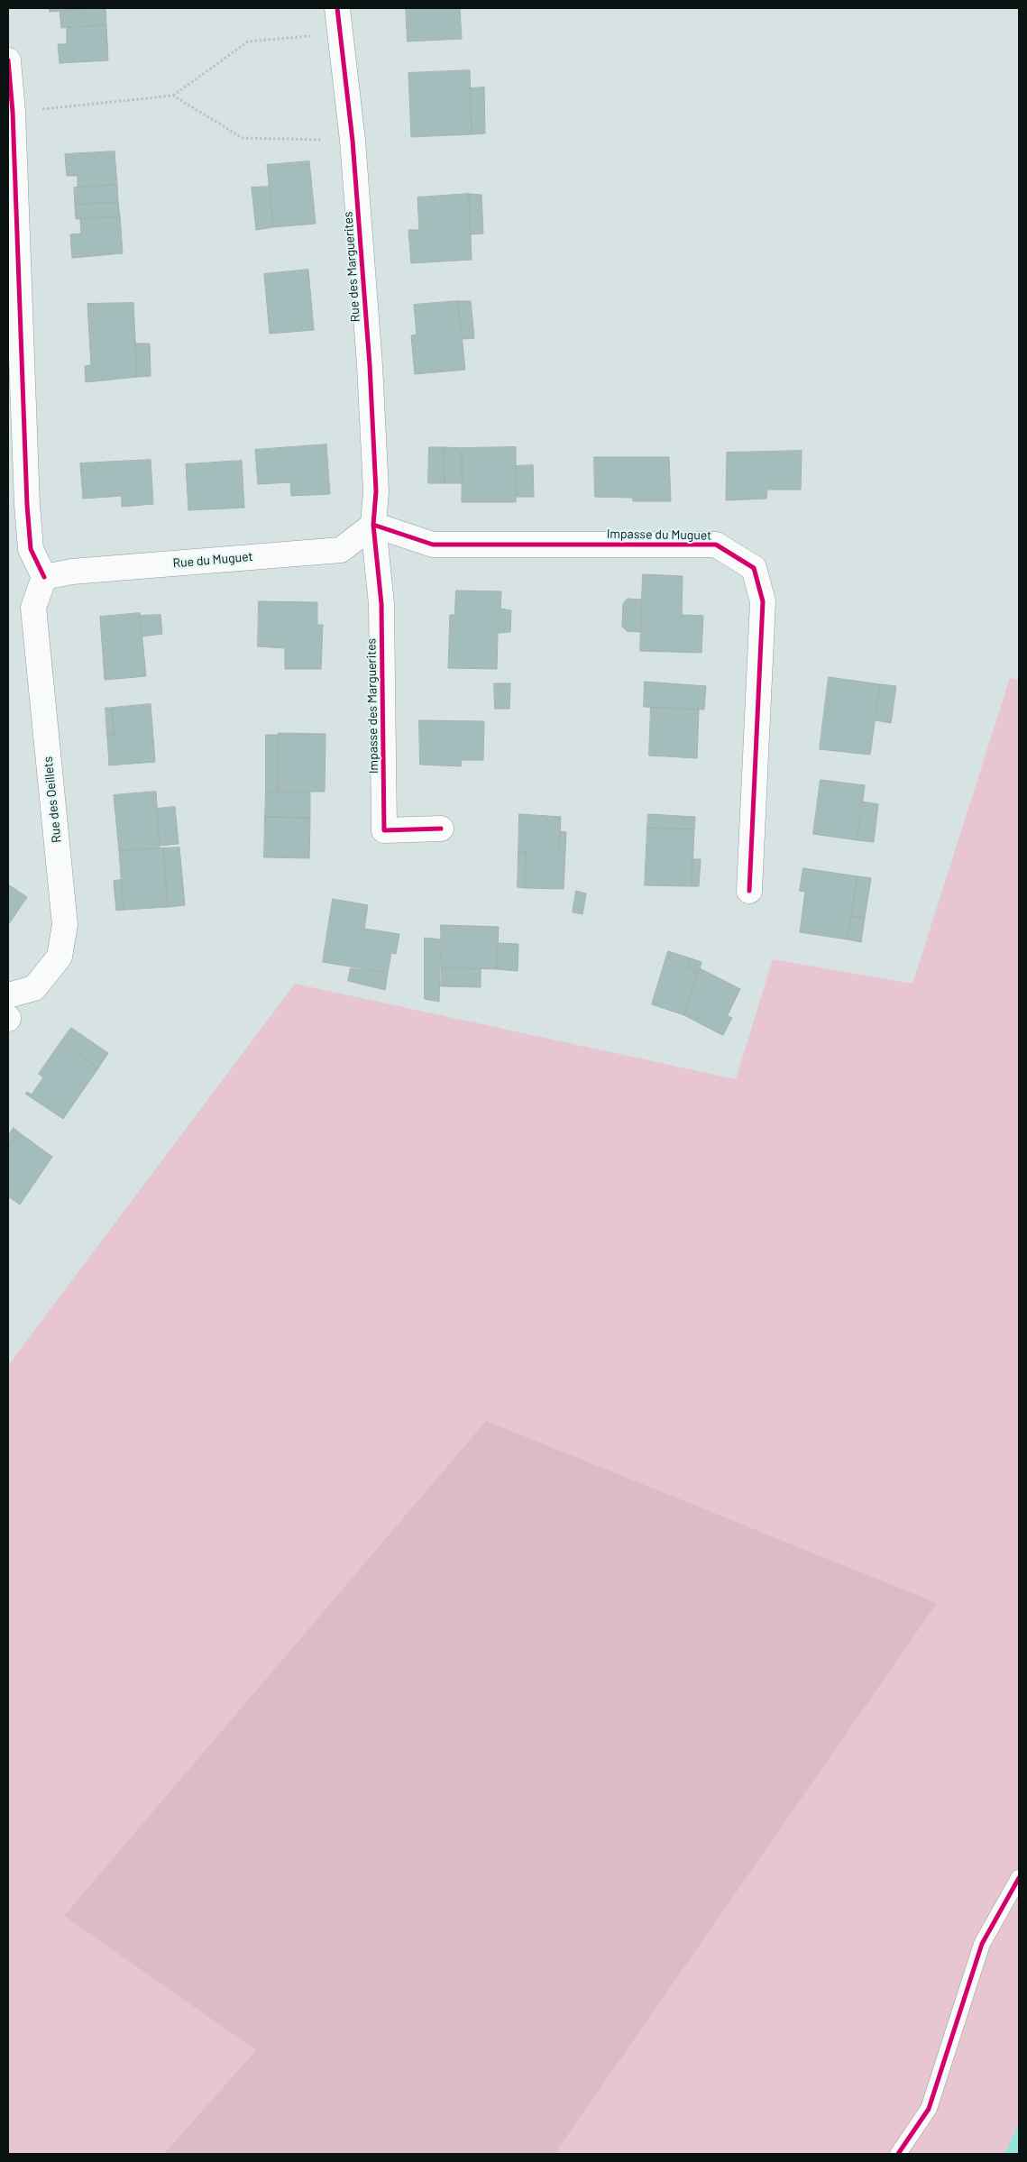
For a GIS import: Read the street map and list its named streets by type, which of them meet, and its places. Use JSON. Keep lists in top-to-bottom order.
{
  "streets": {
    "street": [
      "Rue des Marguerites",
      "Impasse du Muguet",
      "Rue du Muguet",
      "Impasse des Marguerites",
      "Rue des Oeillets"
    ]
  },
  "crossings": [
    ["Rue des Marguerites", "Impasse du Muguet"],
    ["Rue des Marguerites", "Rue du Muguet"],
    ["Rue des Marguerites", "Impasse des Marguerites"],
    ["Impasse du Muguet", "Rue du Muguet"],
    ["Impasse du Muguet", "Impasse des Marguerites"],
    ["Rue du Muguet", "Impasse des Marguerites"],
    ["Rue du Muguet", "Rue des Oeillets"]
  ]
}
